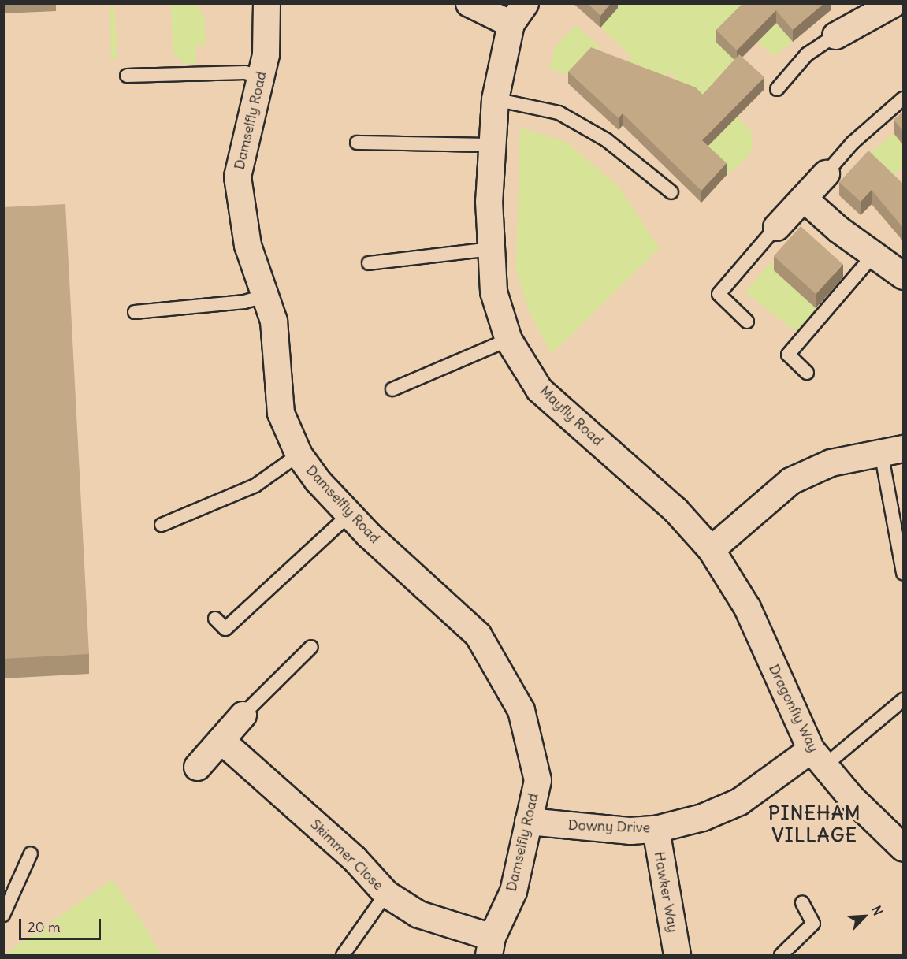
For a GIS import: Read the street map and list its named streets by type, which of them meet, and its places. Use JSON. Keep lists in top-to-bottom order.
{
  "streets": {
    "street": [
      "Damselfly Road",
      "Mayfly Road",
      "Dragonfly Way",
      "Downy Drive",
      "Skimmer Close",
      "Hawker Way"
    ]
  },
  "crossings": [
    ["Damselfly Road", "Downy Drive"],
    ["Damselfly Road", "Skimmer Close"],
    ["Mayfly Road", "Dragonfly Way"],
    ["Dragonfly Way", "Downy Drive"],
    ["Downy Drive", "Hawker Way"]
  ],
  "districts": ["PINEHAM VILLAGE"],
  "scale_bar": "20 m",
  "north": "top right"
}
